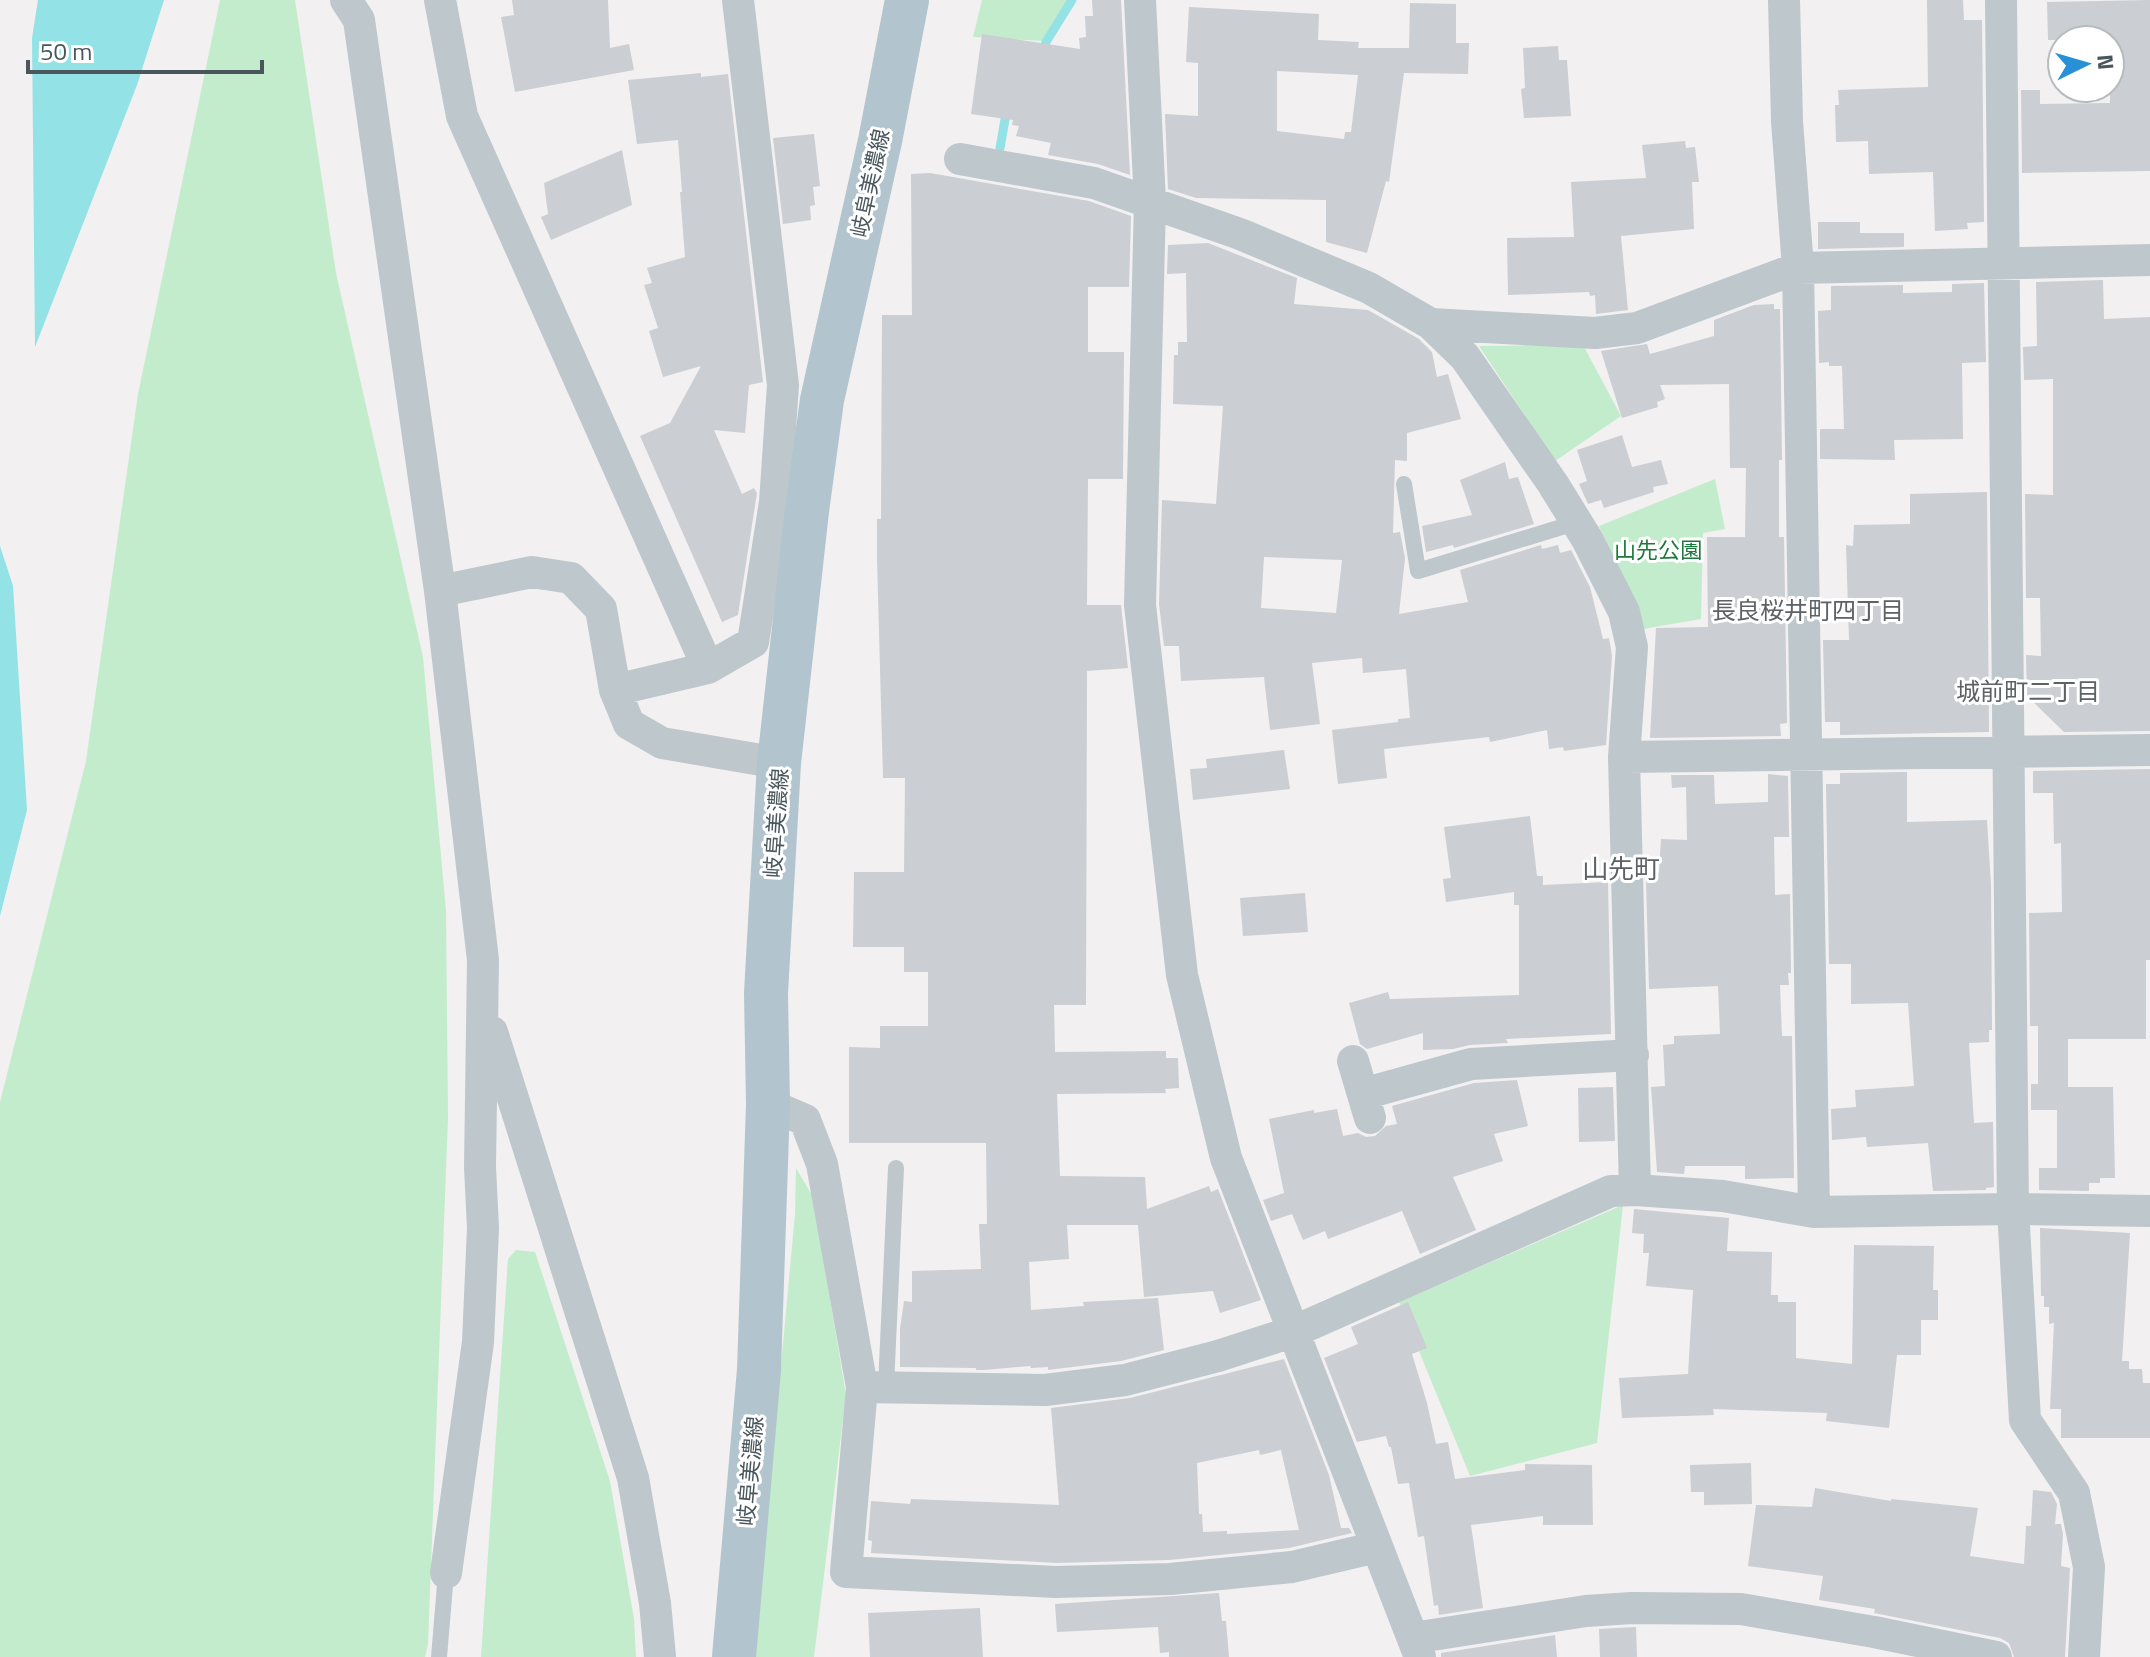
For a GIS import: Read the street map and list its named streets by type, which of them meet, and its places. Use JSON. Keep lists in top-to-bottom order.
{
  "streets": {
    "main road": ["岐阜美濃線"]
  },
  "districts": ["長良桜井町四丁目", "城前町二丁目", "山先町"],
  "parks": ["山先公園"],
  "scale_bar": "50 m",
  "north": "right"
}
